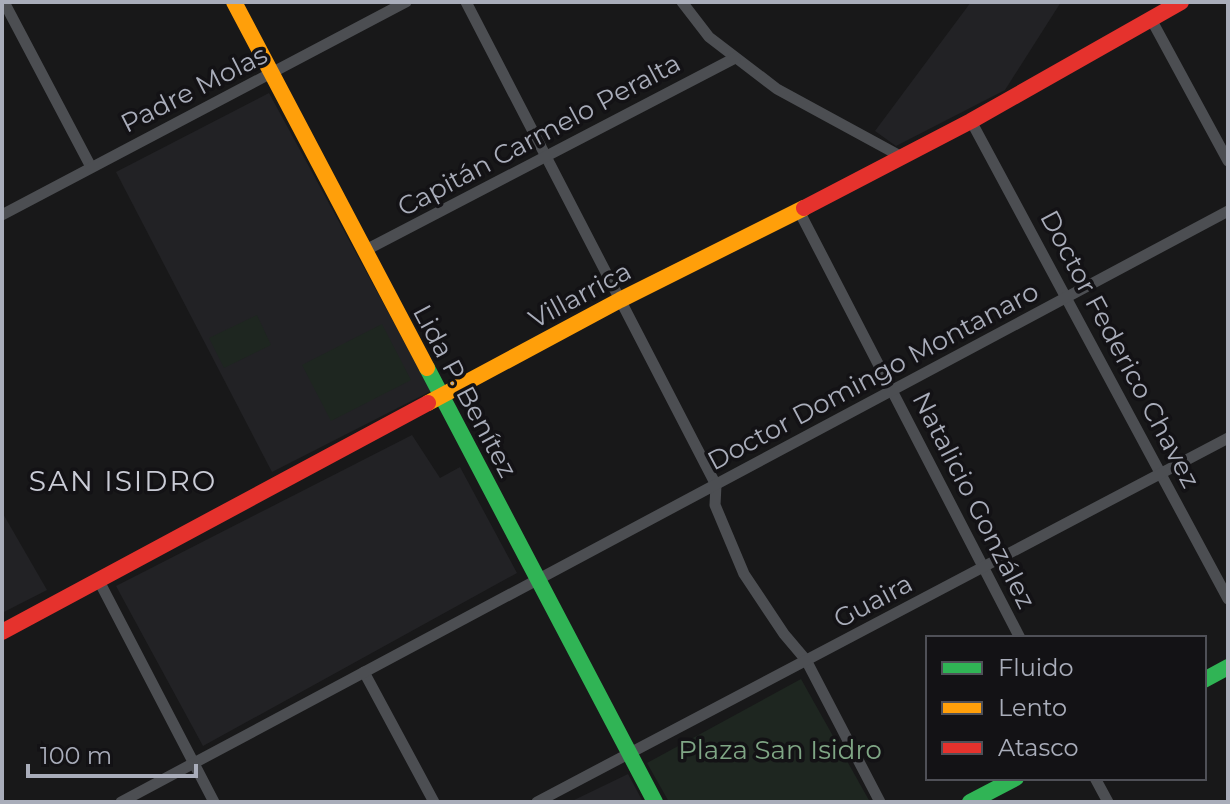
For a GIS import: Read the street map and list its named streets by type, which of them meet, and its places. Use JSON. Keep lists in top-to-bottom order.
{
  "streets": {
    "street": [
      "Padre Molas",
      "Capitán Carmelo Peralta",
      "Villarrica",
      "Doctor Federico Chavez",
      "Doctor Domingo Montanaro",
      "Lida P. Benítez",
      "Natalicio González",
      "Guaira"
    ]
  },
  "crossings": [
    ["Padre Molas", "Lida P. Benítez"],
    ["Capitán Carmelo Peralta", "Lida P. Benítez"],
    ["Villarrica", "Doctor Federico Chavez"],
    ["Villarrica", "Lida P. Benítez"],
    ["Villarrica", "Natalicio González"],
    ["Doctor Federico Chavez", "Doctor Domingo Montanaro"],
    ["Doctor Federico Chavez", "Guaira"],
    ["Doctor Domingo Montanaro", "Lida P. Benítez"],
    ["Doctor Domingo Montanaro", "Natalicio González"],
    ["Lida P. Benítez", "Guaira"],
    ["Natalicio González", "Guaira"]
  ],
  "districts": ["SAN ISIDRO"],
  "parks": ["Plaza San Isidro"],
  "legend": ["Fluido", "Lento", "Atasco"],
  "scale_bar": "100 m"
}
